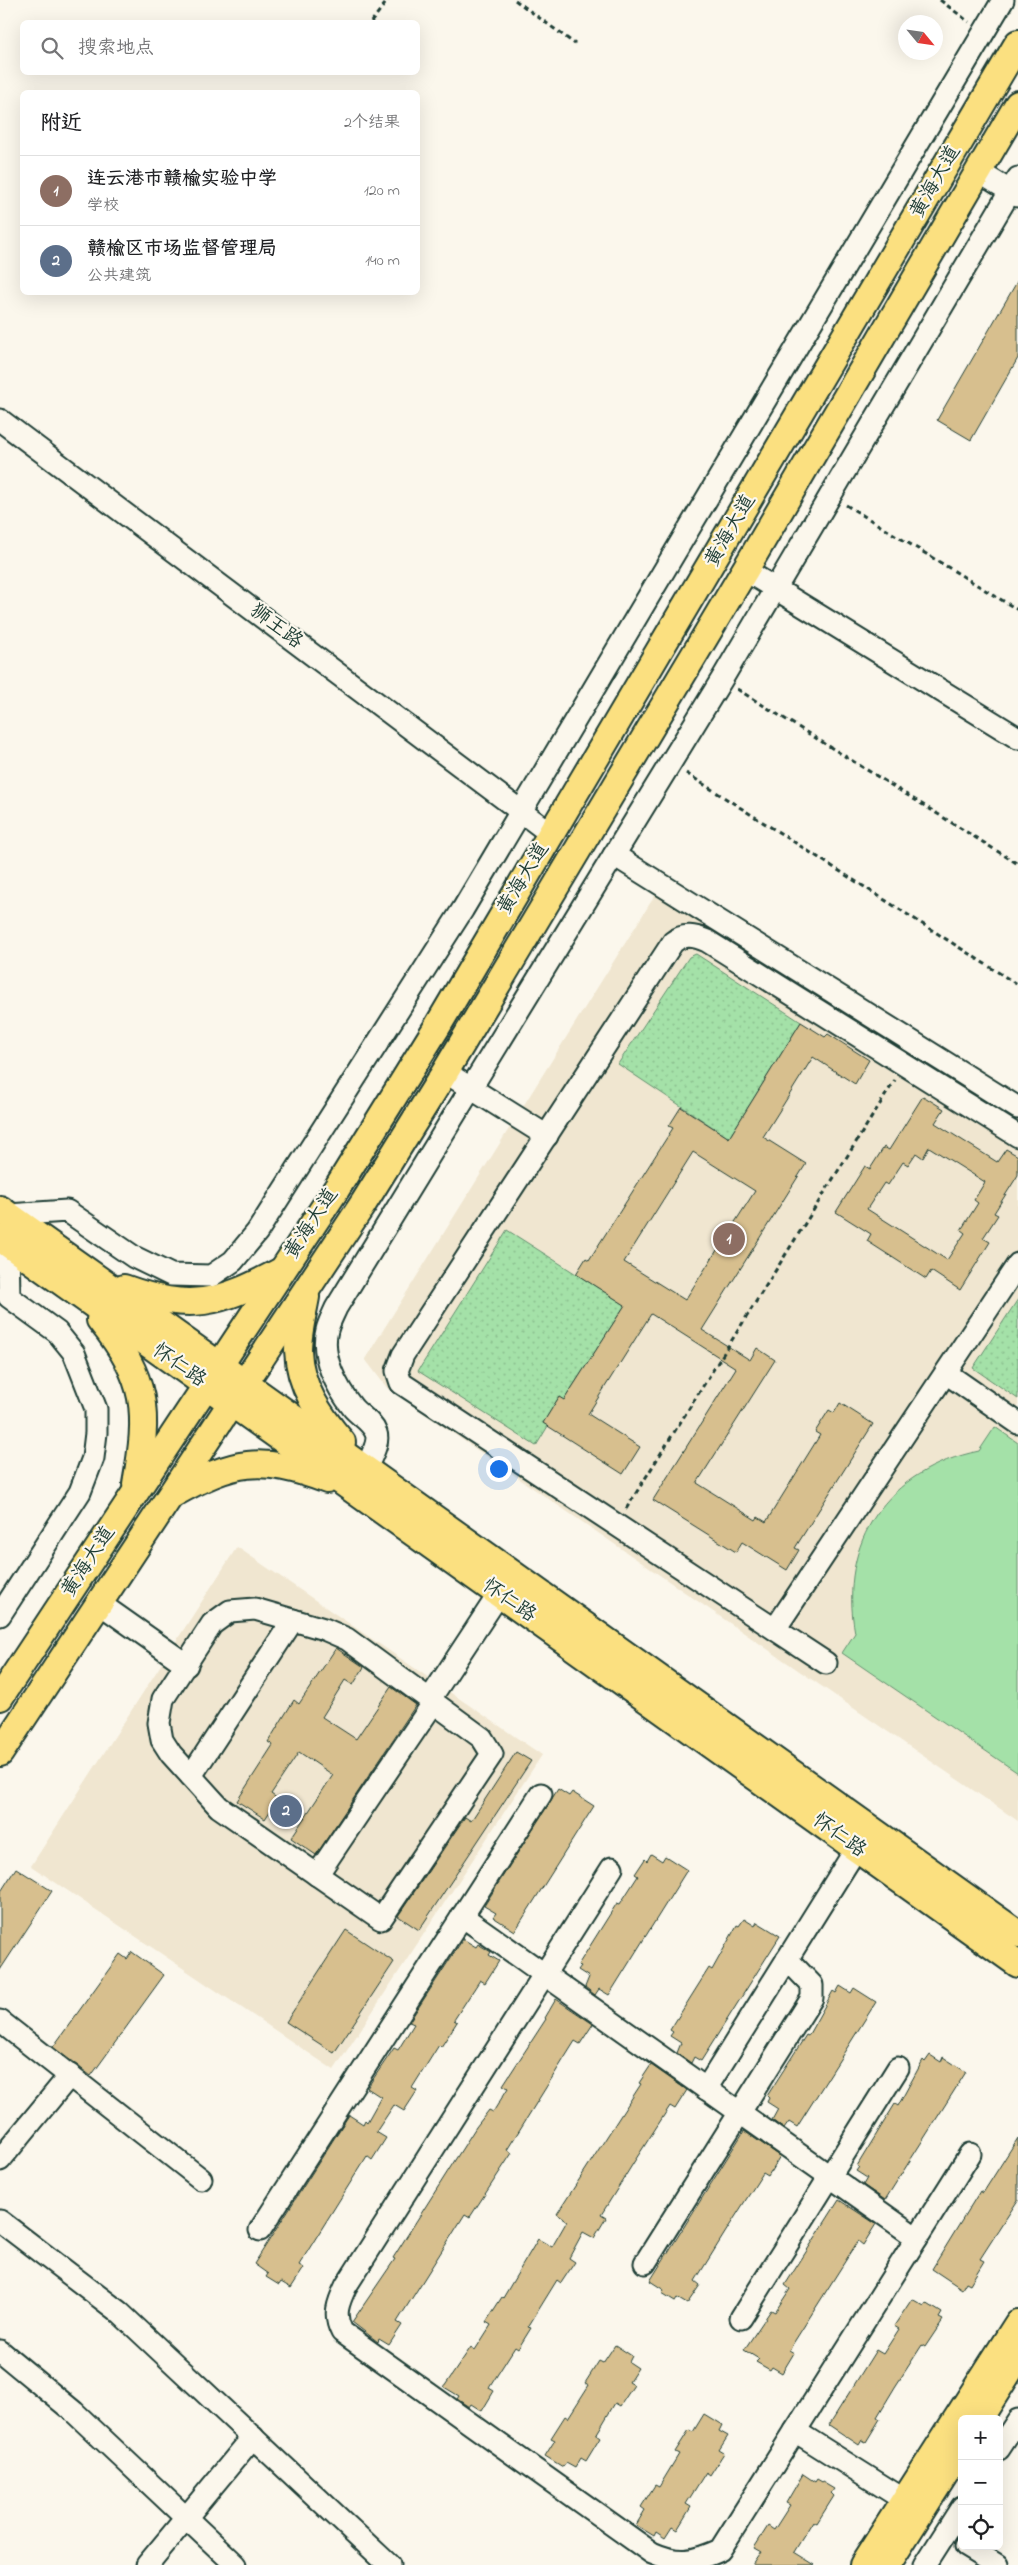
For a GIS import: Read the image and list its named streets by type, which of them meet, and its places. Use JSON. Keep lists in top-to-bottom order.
{
  "streets": {
    "main road": ["黄海大道", "怀仁路"],
    "street": ["狮王路"]
  },
  "crossings": [
    ["黄海大道", "狮王路"],
    ["黄海大道", "怀仁路"]
  ],
  "north": "bottom right",
  "page": {
    "search": "搜索地点",
    "heading": ["附近", "2个结果"],
    "list": [
      {
        "mark": "1",
        "name": "连云港市赣榆实验中学",
        "note": "学校",
        "value": "120 m"
      },
      {
        "mark": "2",
        "name": "赣榆区市场监督管理局",
        "note": "公共建筑",
        "value": "140 m"
      }
    ],
    "pins": ["1", "2"],
    "map_buttons": ["+", "−"]
  }
}
